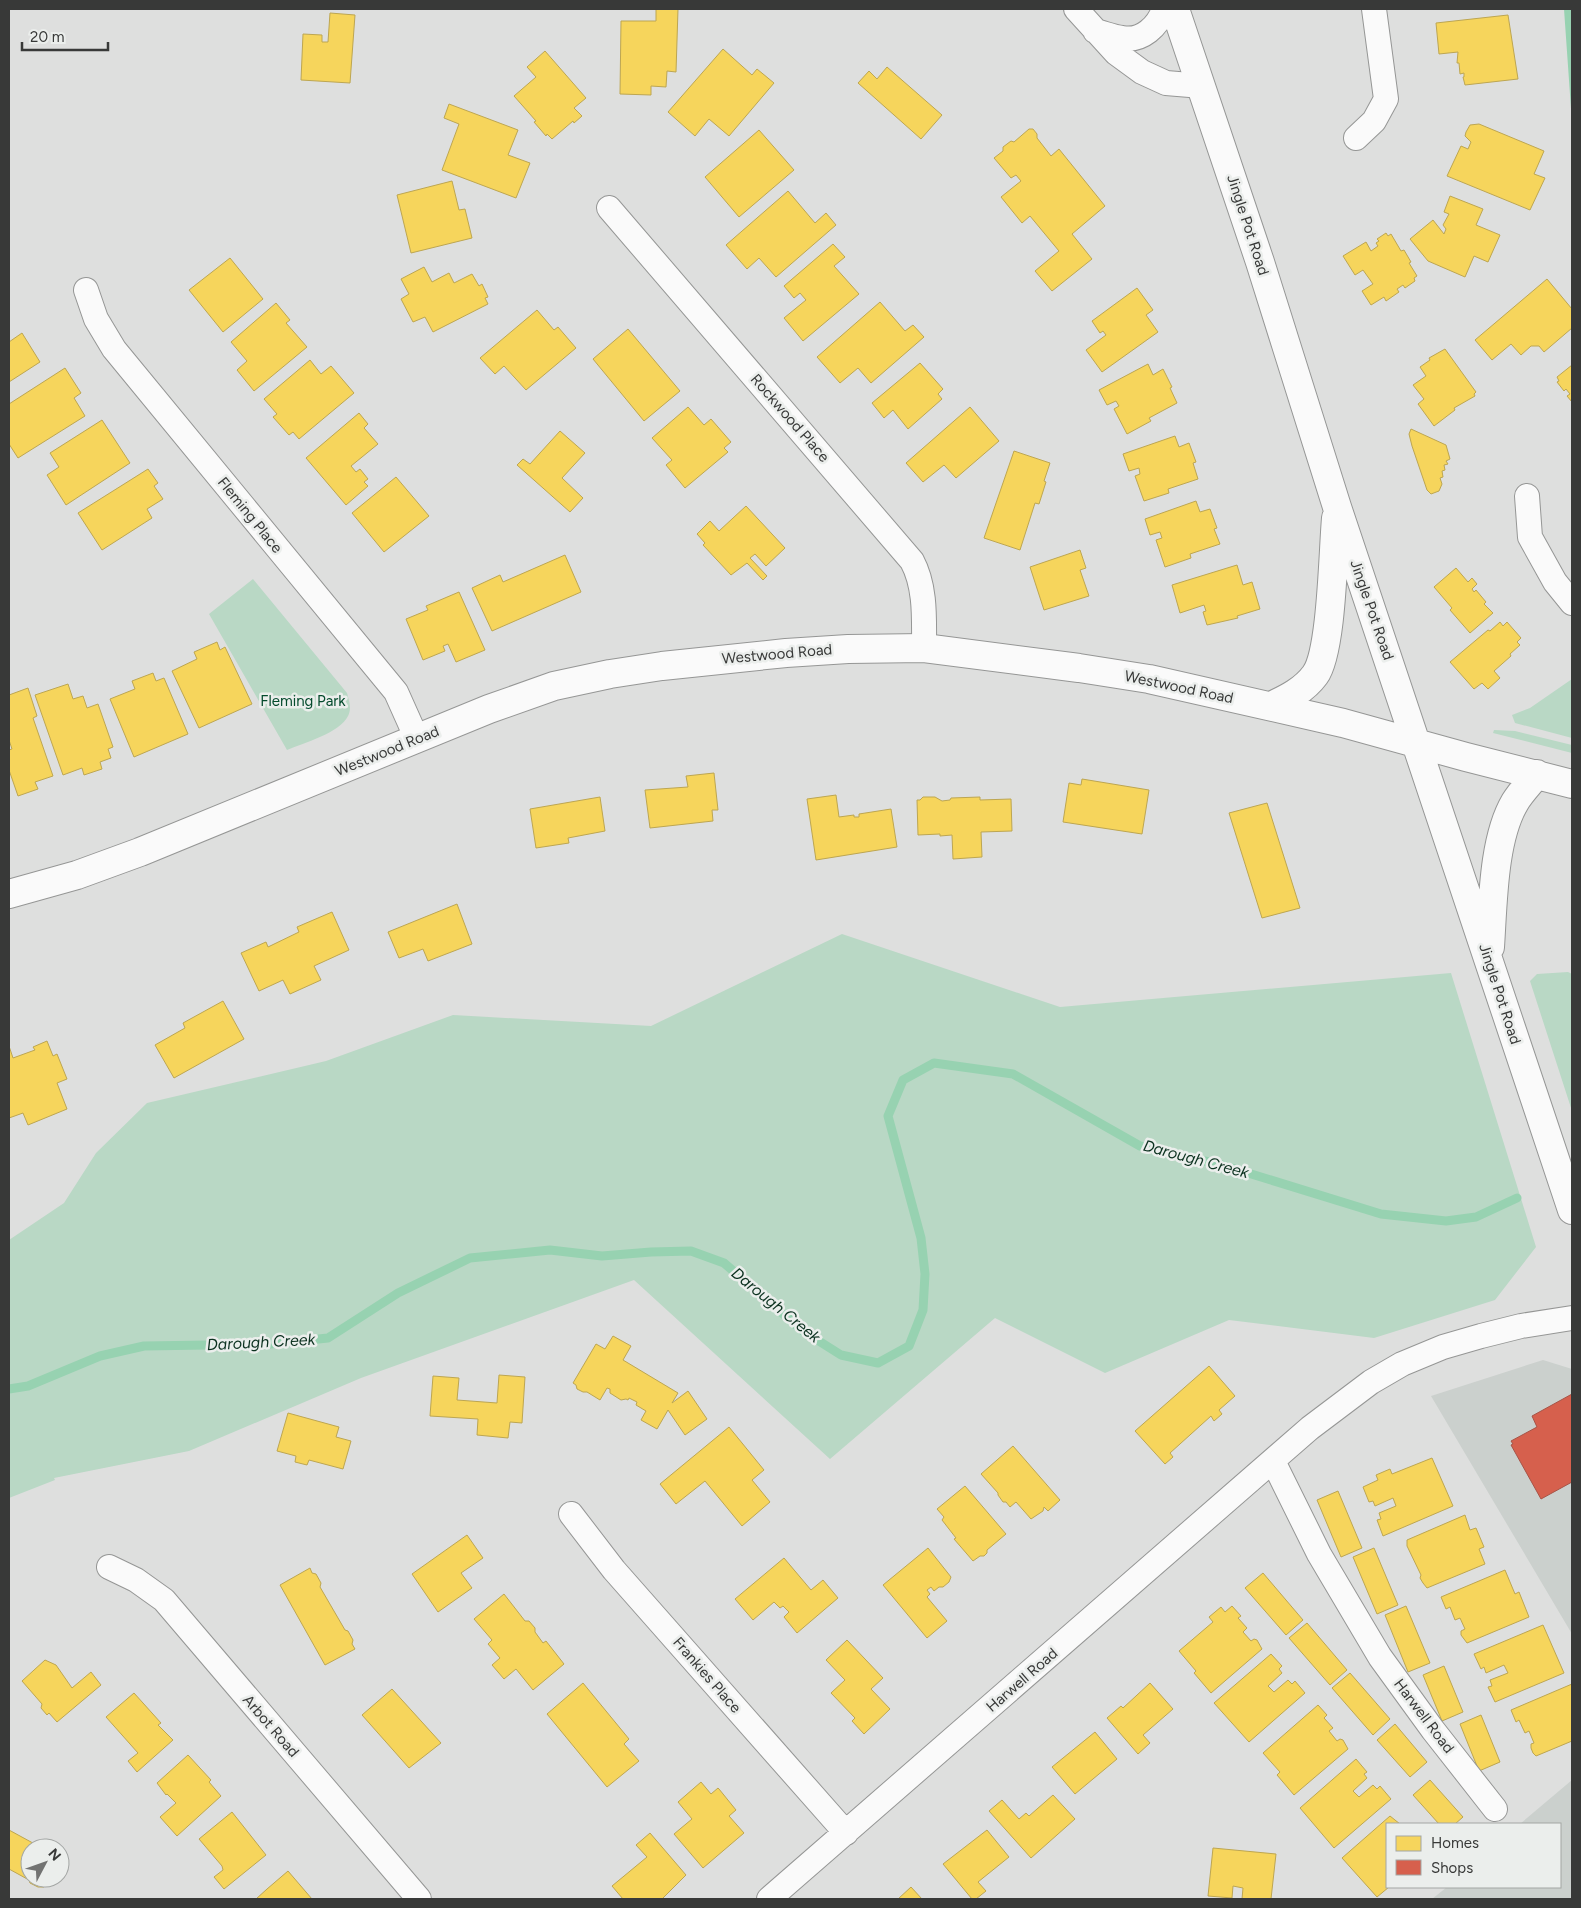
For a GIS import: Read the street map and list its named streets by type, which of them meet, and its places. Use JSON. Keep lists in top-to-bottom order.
{
  "streets": {
    "street": [
      "Jingle Pot Road",
      "Rockwood Place",
      "Fleming Place",
      "Westwood Road",
      "Frankies Place",
      "Harwell Road",
      "Arbot Road"
    ]
  },
  "crossings": [
    ["Jingle Pot Road", "Westwood Road"],
    ["Rockwood Place", "Westwood Road"],
    ["Fleming Place", "Westwood Road"],
    ["Frankies Place", "Harwell Road"]
  ],
  "water": ["Darough Creek"],
  "parks": ["Fleming Park"],
  "legend": ["Homes", "Shops"],
  "scale_bar": "20 m",
  "north": "top right"
}
